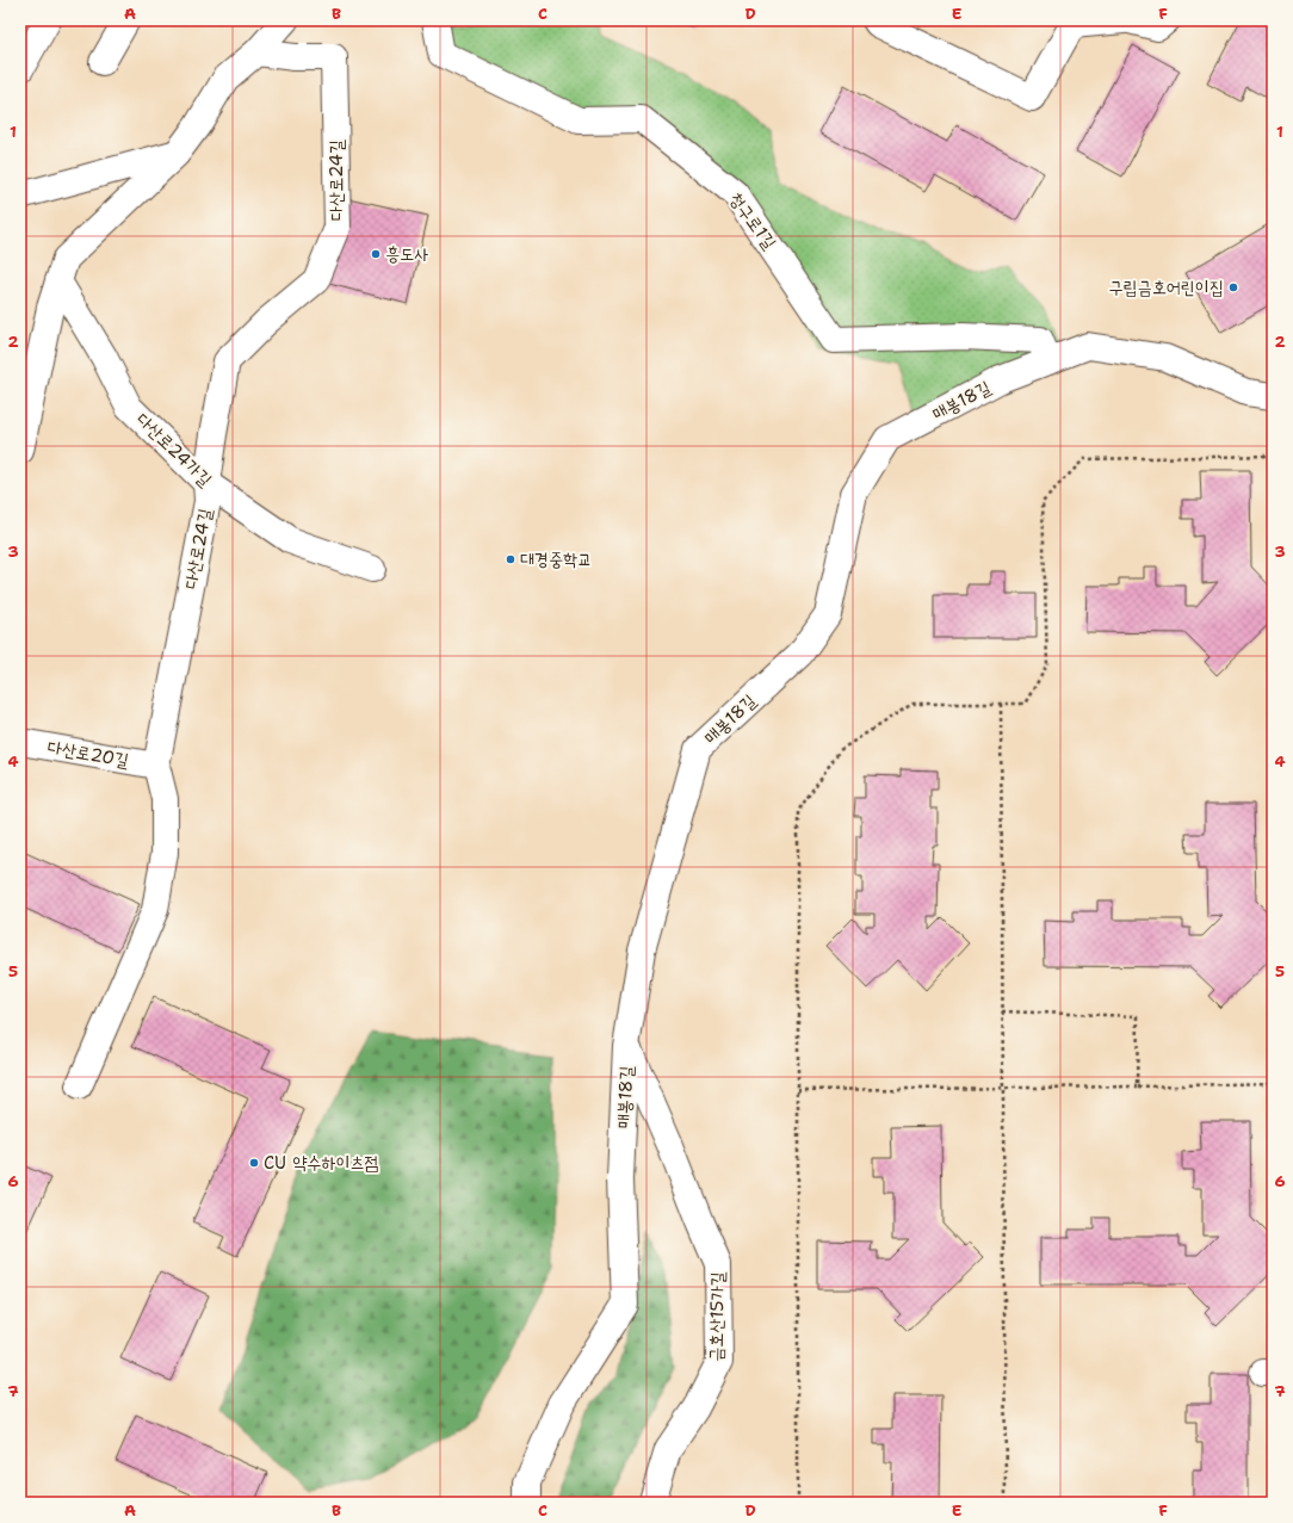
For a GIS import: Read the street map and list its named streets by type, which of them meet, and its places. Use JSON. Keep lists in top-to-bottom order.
{
  "streets": {
    "street": [
      "다산로24길",
      "청구로1길",
      "매봉18길",
      "다산로24가길",
      "다산로20길",
      "금호산15가길"
    ]
  },
  "crossings": [
    ["다산로24길", "다산로24가길"],
    ["다산로24길", "다산로20길"],
    ["청구로1길", "매봉18길"],
    ["매봉18길", "금호산15가길"]
  ],
  "places": [
    "흥도사",
    "구립금호어린이집",
    "대경중학교",
    "CU 약수하이츠점"
  ],
  "grid": {
    "columns": [
      "A",
      "B",
      "C",
      "D",
      "E",
      "F"
    ],
    "rows": [
      "1",
      "2",
      "3",
      "4",
      "5",
      "6",
      "7"
    ]
  }
}
